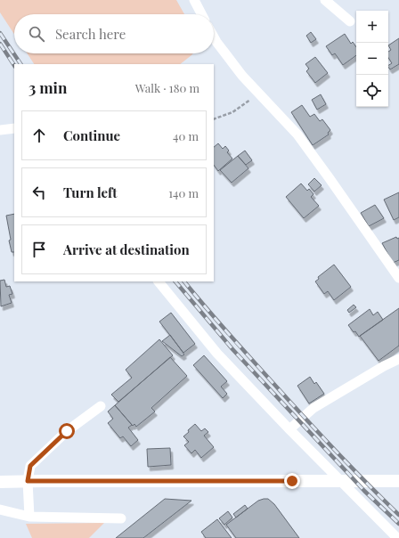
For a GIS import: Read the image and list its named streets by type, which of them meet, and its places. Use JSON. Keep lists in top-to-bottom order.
{
  "page": {
    "map_buttons": ["+", "−"],
    "search": "Search here",
    "heading": ["3 min", "Walk · 180 m"],
    "list": [
      ["Continue", "40 m"],
      ["Turn left", "140 m"],
      "Arrive at destination"
    ]
  }
}
